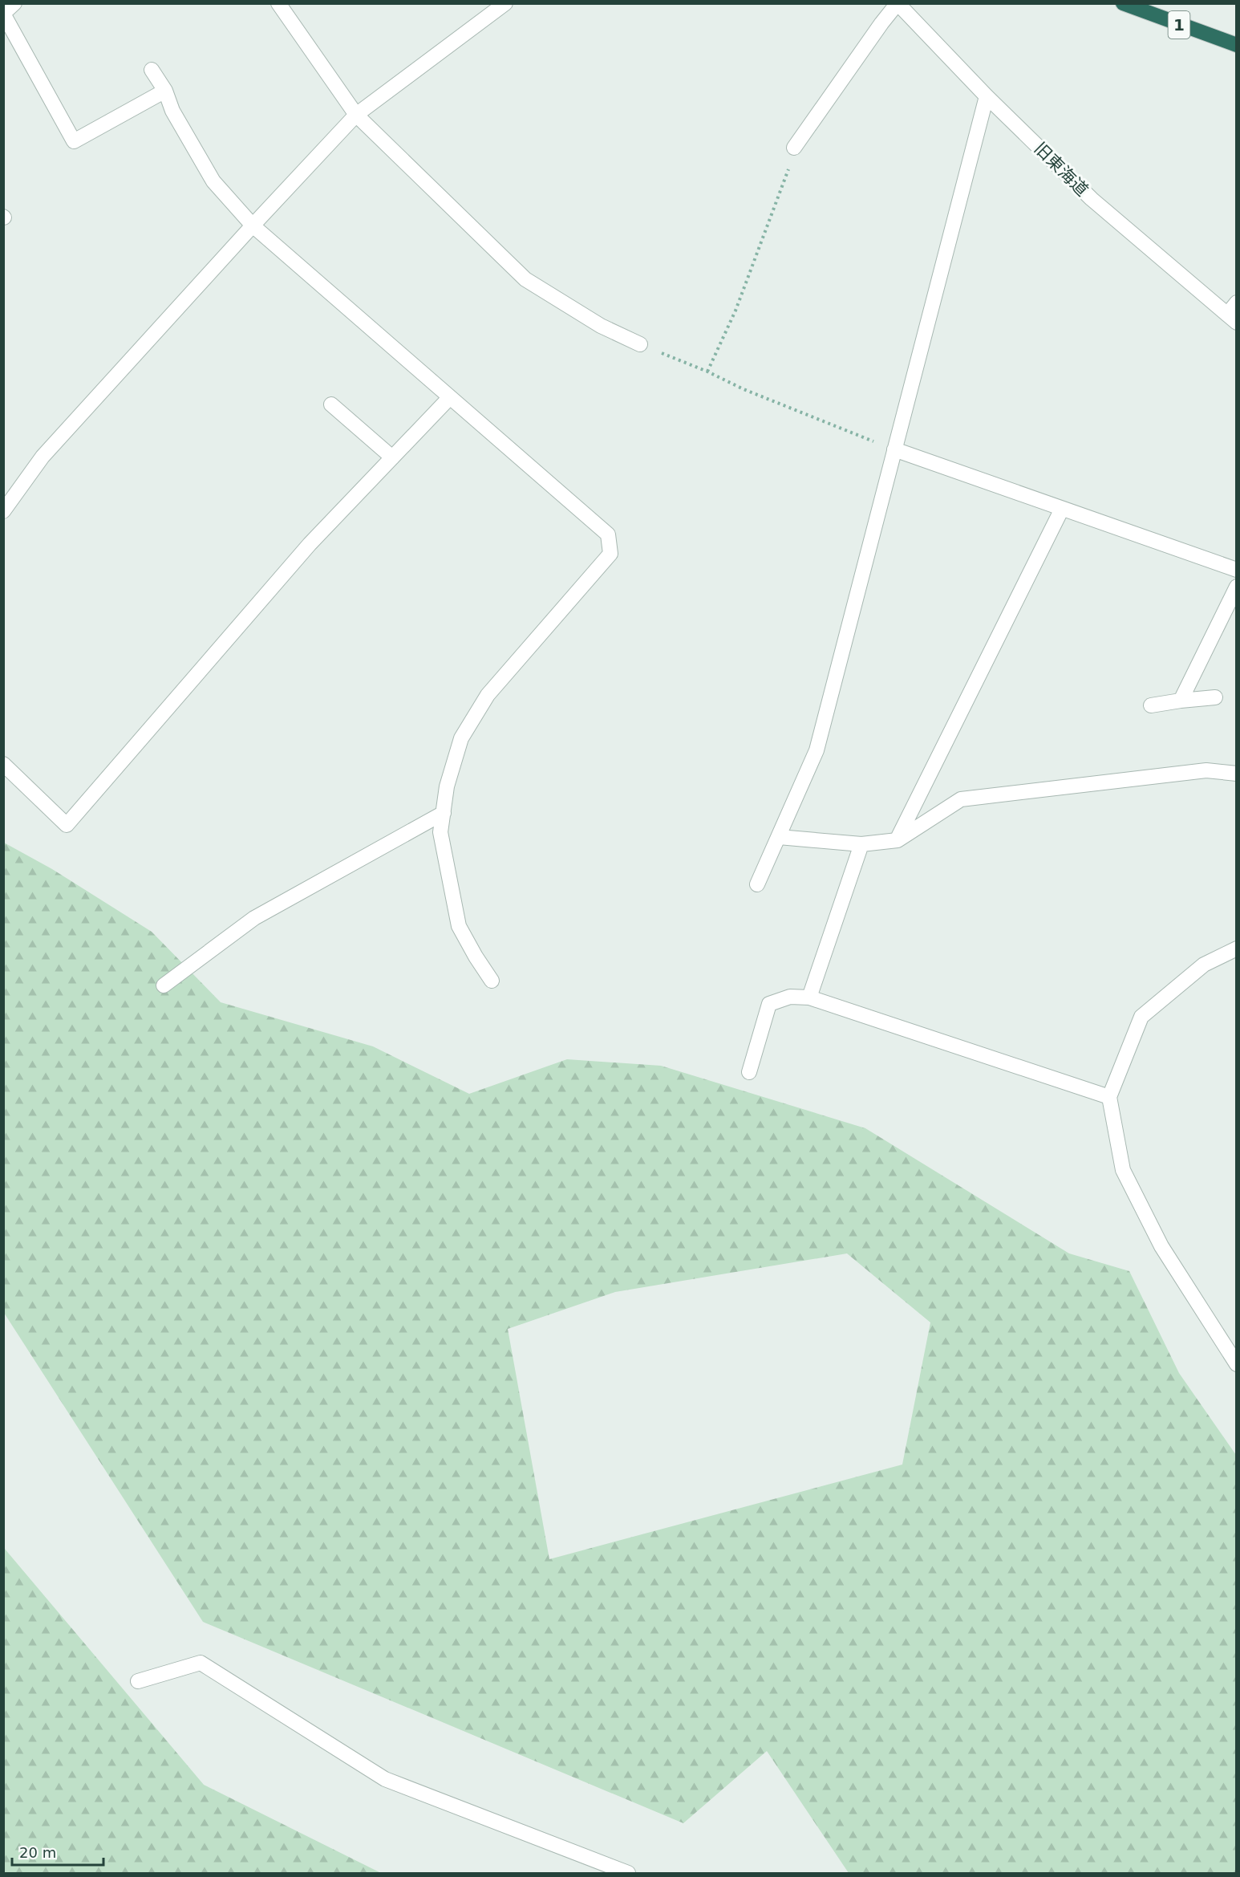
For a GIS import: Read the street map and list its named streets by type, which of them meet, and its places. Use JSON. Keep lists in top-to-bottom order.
{
  "streets": {
    "highway": ["1"],
    "street": ["旧東海道"]
  },
  "scale_bar": "20 m"
}
